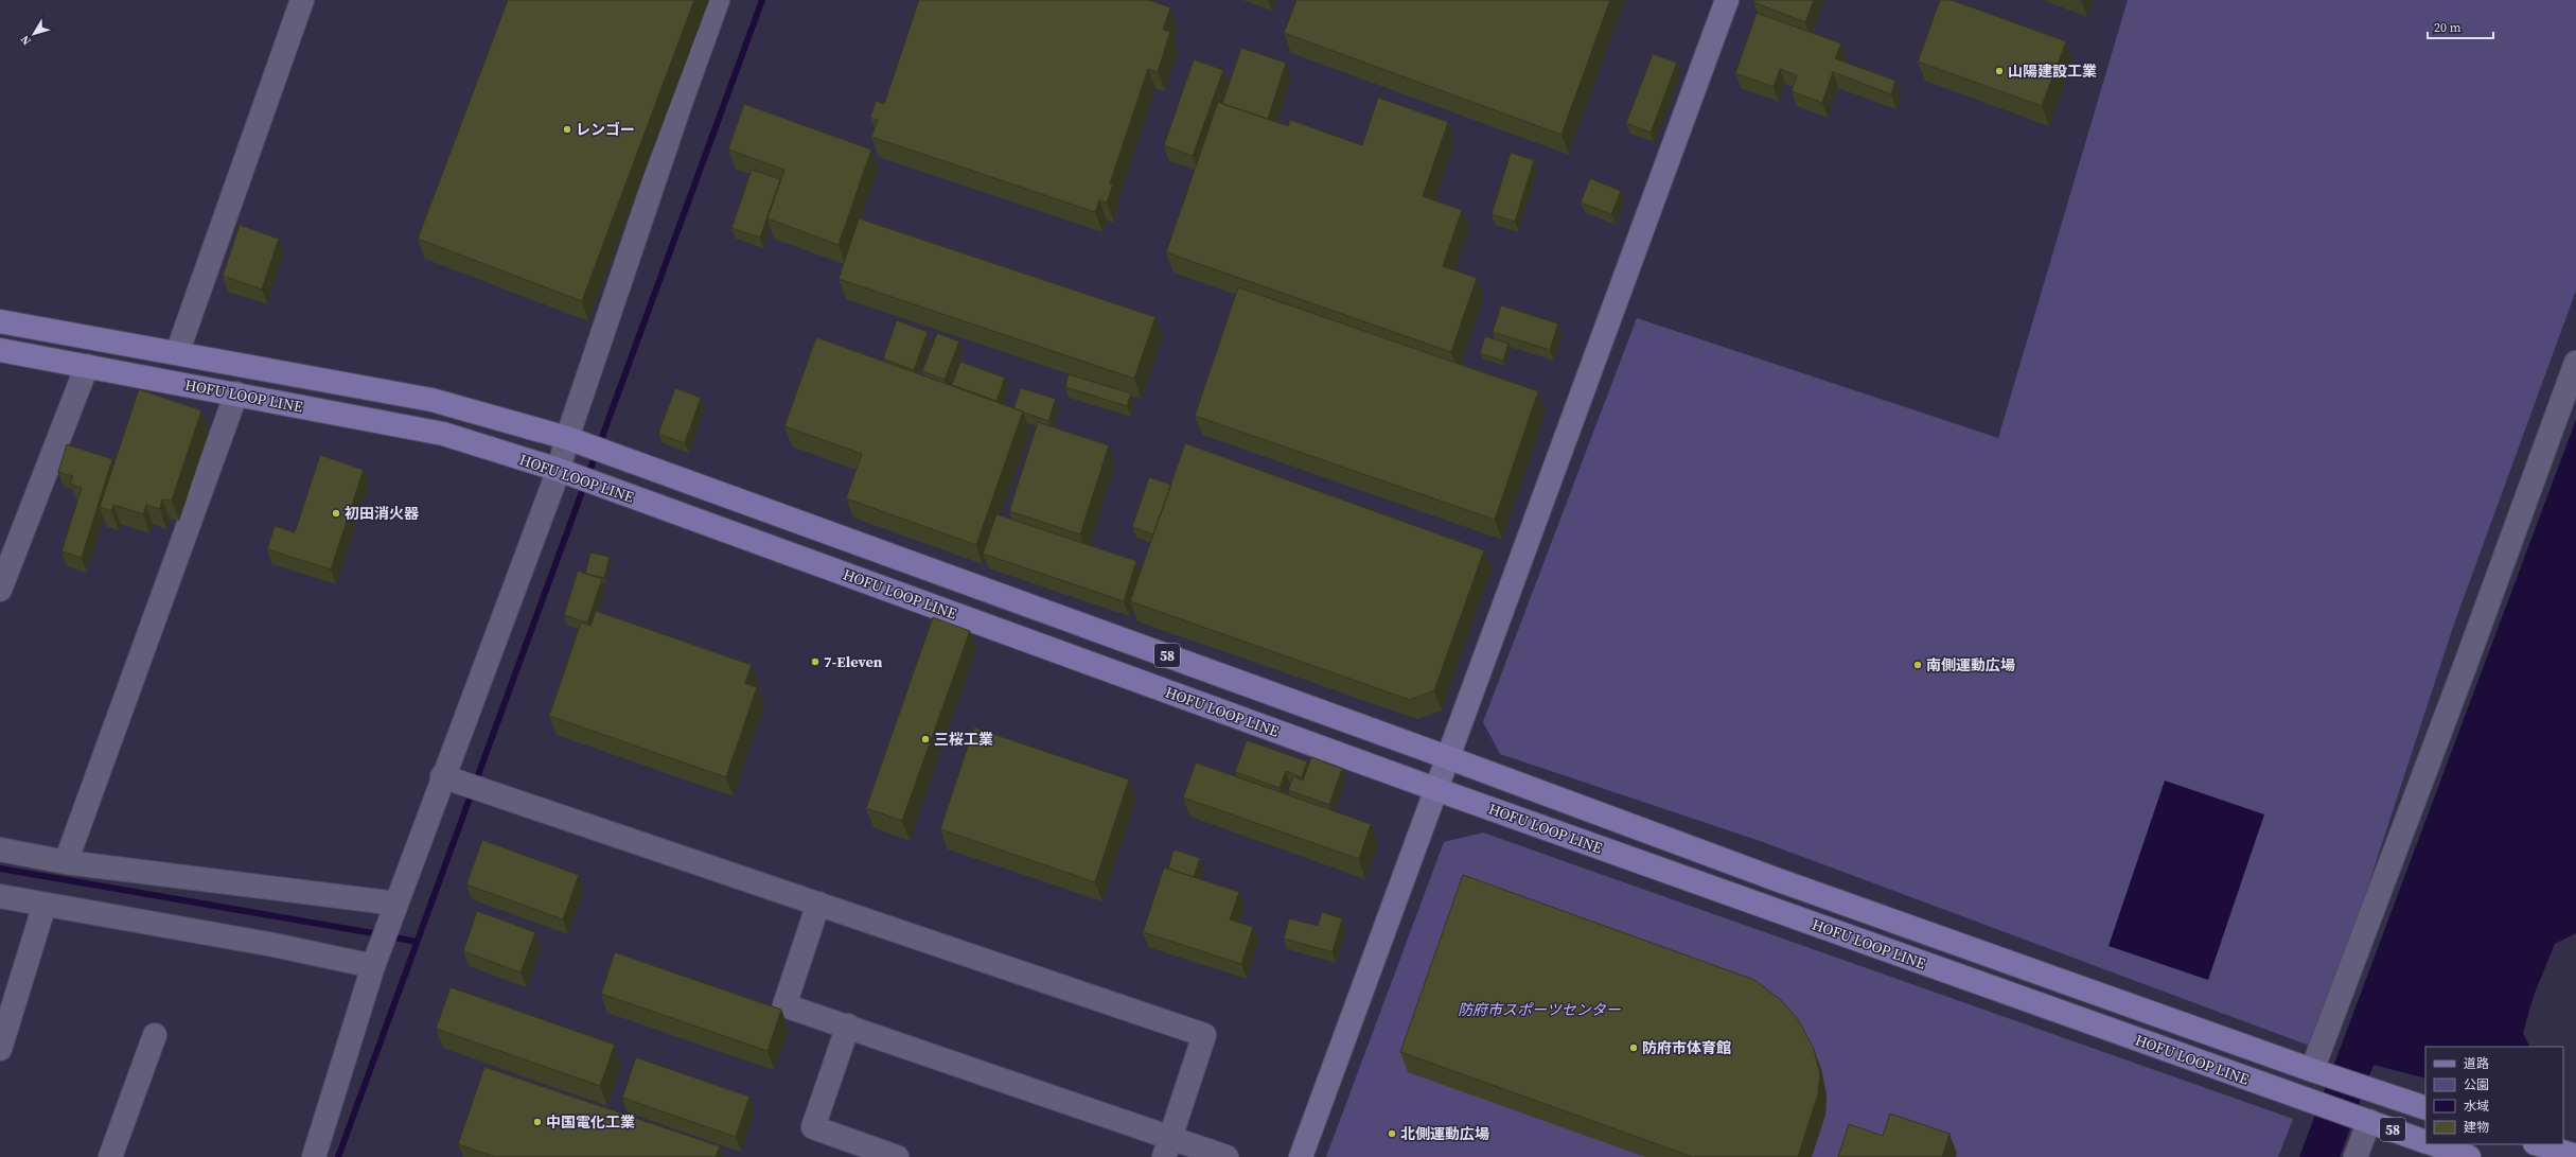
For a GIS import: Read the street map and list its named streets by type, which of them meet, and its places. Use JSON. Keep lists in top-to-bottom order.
{
  "streets": {
    "main road": ["HOFU LOOP LINE", "58"]
  },
  "parks": ["防府市スポーツセンター"],
  "places": [
    "山陽建設工業",
    "レンゴー",
    "初田消火器",
    "7-Eleven",
    "南側運動広場",
    "三桜工業",
    "防府市体育館",
    "中国電化工業",
    "北側運動広場"
  ],
  "legend": [
    "道路",
    "公園",
    "水域",
    "建物"
  ],
  "scale_bar": "20 m",
  "north": "bottom left"
}
